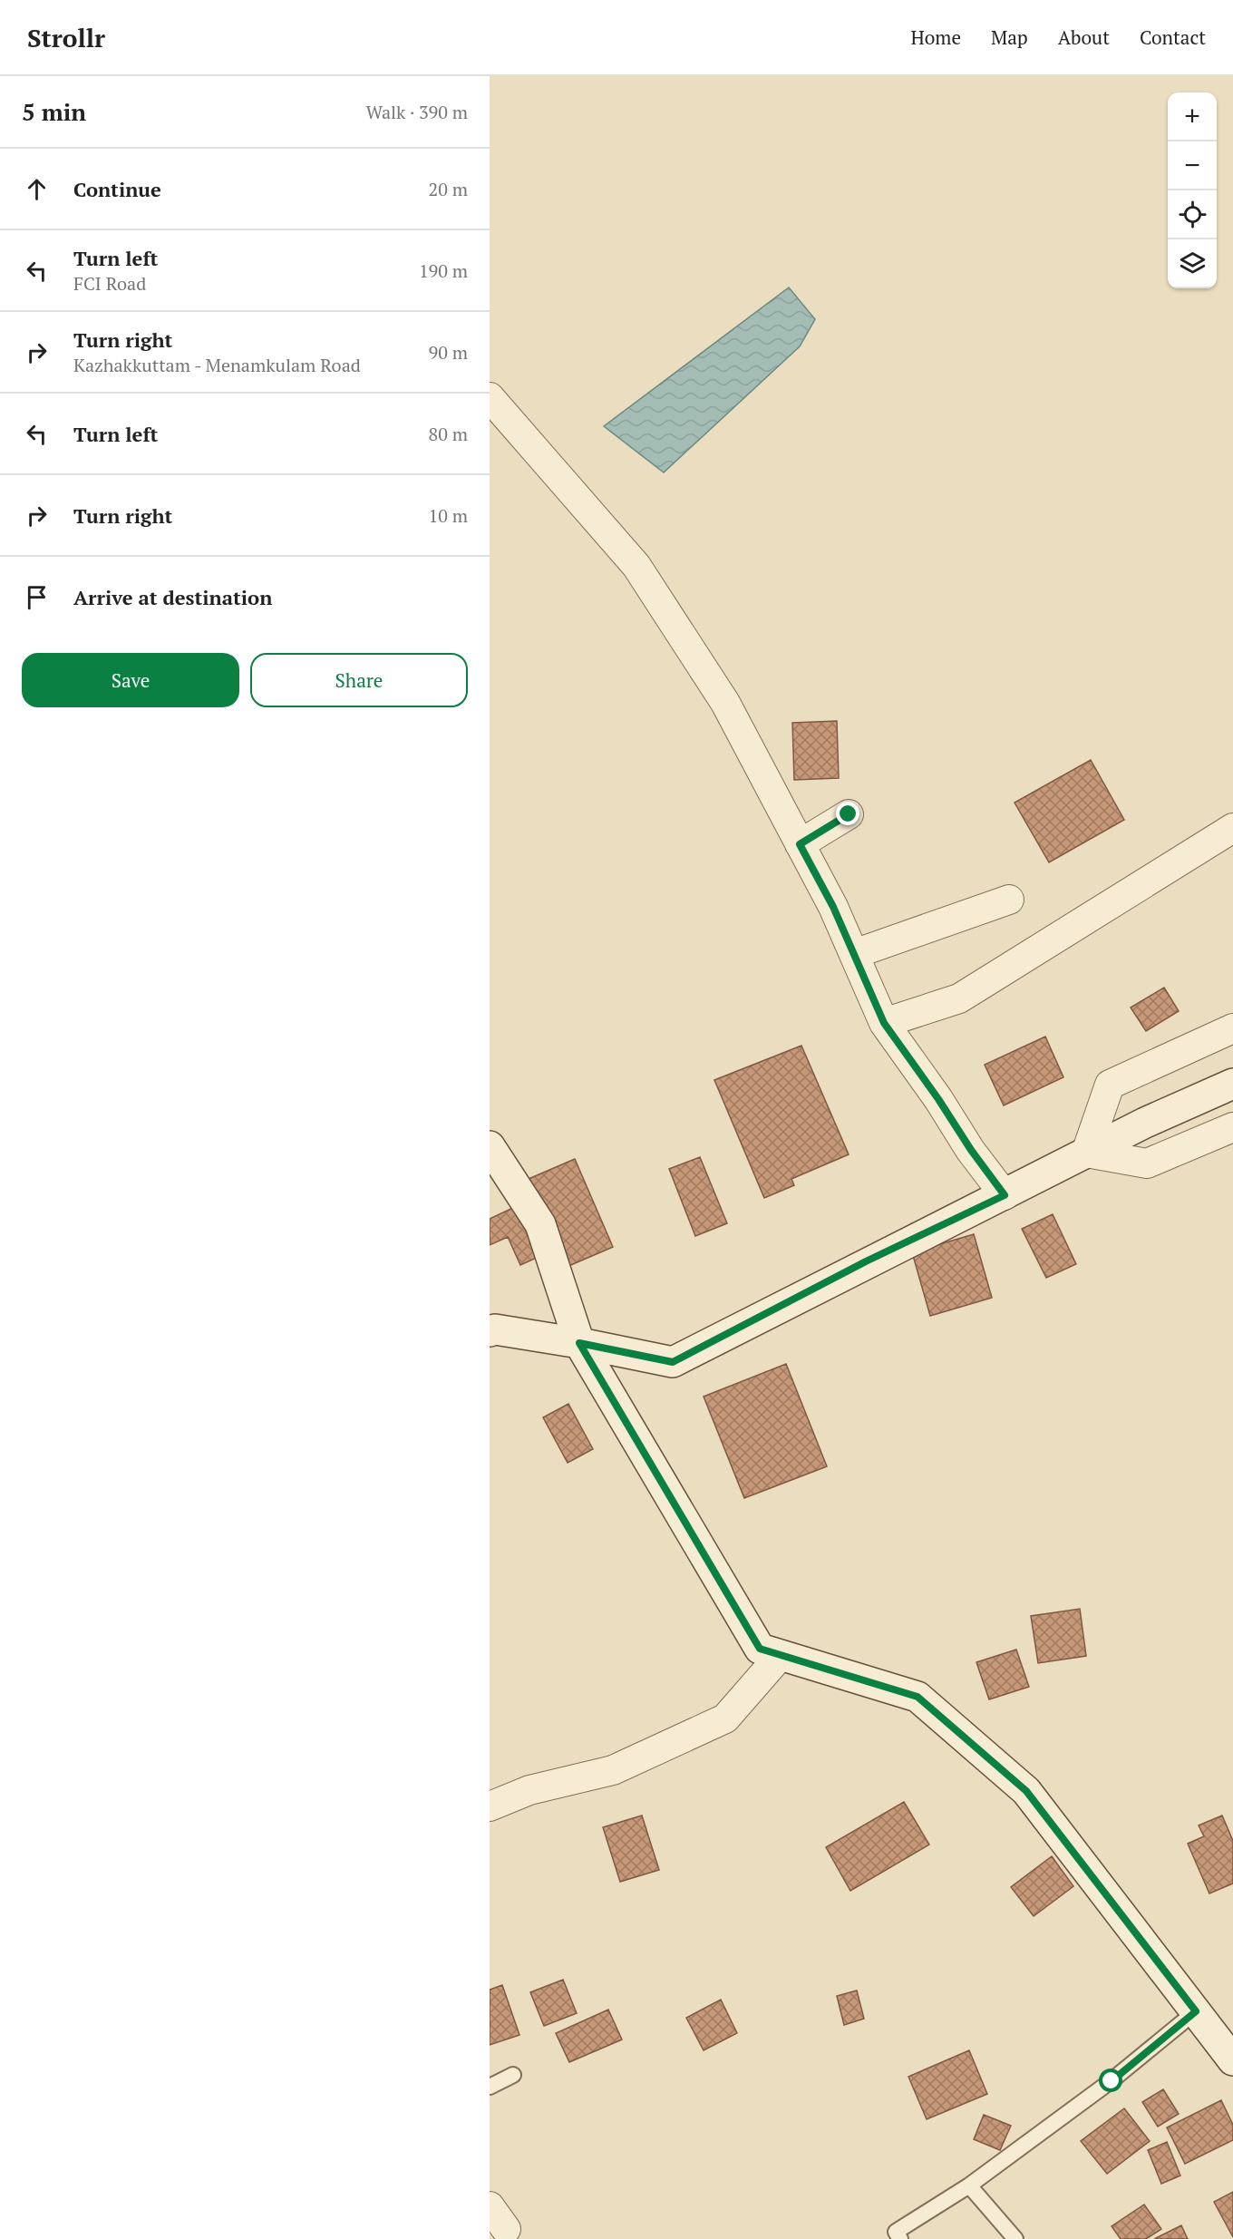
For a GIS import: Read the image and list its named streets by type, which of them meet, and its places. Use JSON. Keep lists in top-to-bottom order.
{
  "page": {
    "header": "Strollr",
    "nav": [
      "Home",
      "Map",
      "About",
      "Contact"
    ],
    "heading": ["5 min", "Walk · 390 m"],
    "map_buttons": ["+", "−"],
    "list": [
      ["Continue", "20 m"],
      ["Turn left", "FCI Road", "190 m"],
      ["Turn right", "Kazhakkuttam - Menamkulam Road", "90 m"],
      ["Turn left", "80 m"],
      ["Turn right", "10 m"],
      "Arrive at destination"
    ],
    "buttons": ["Save", "Share"]
  }
}
